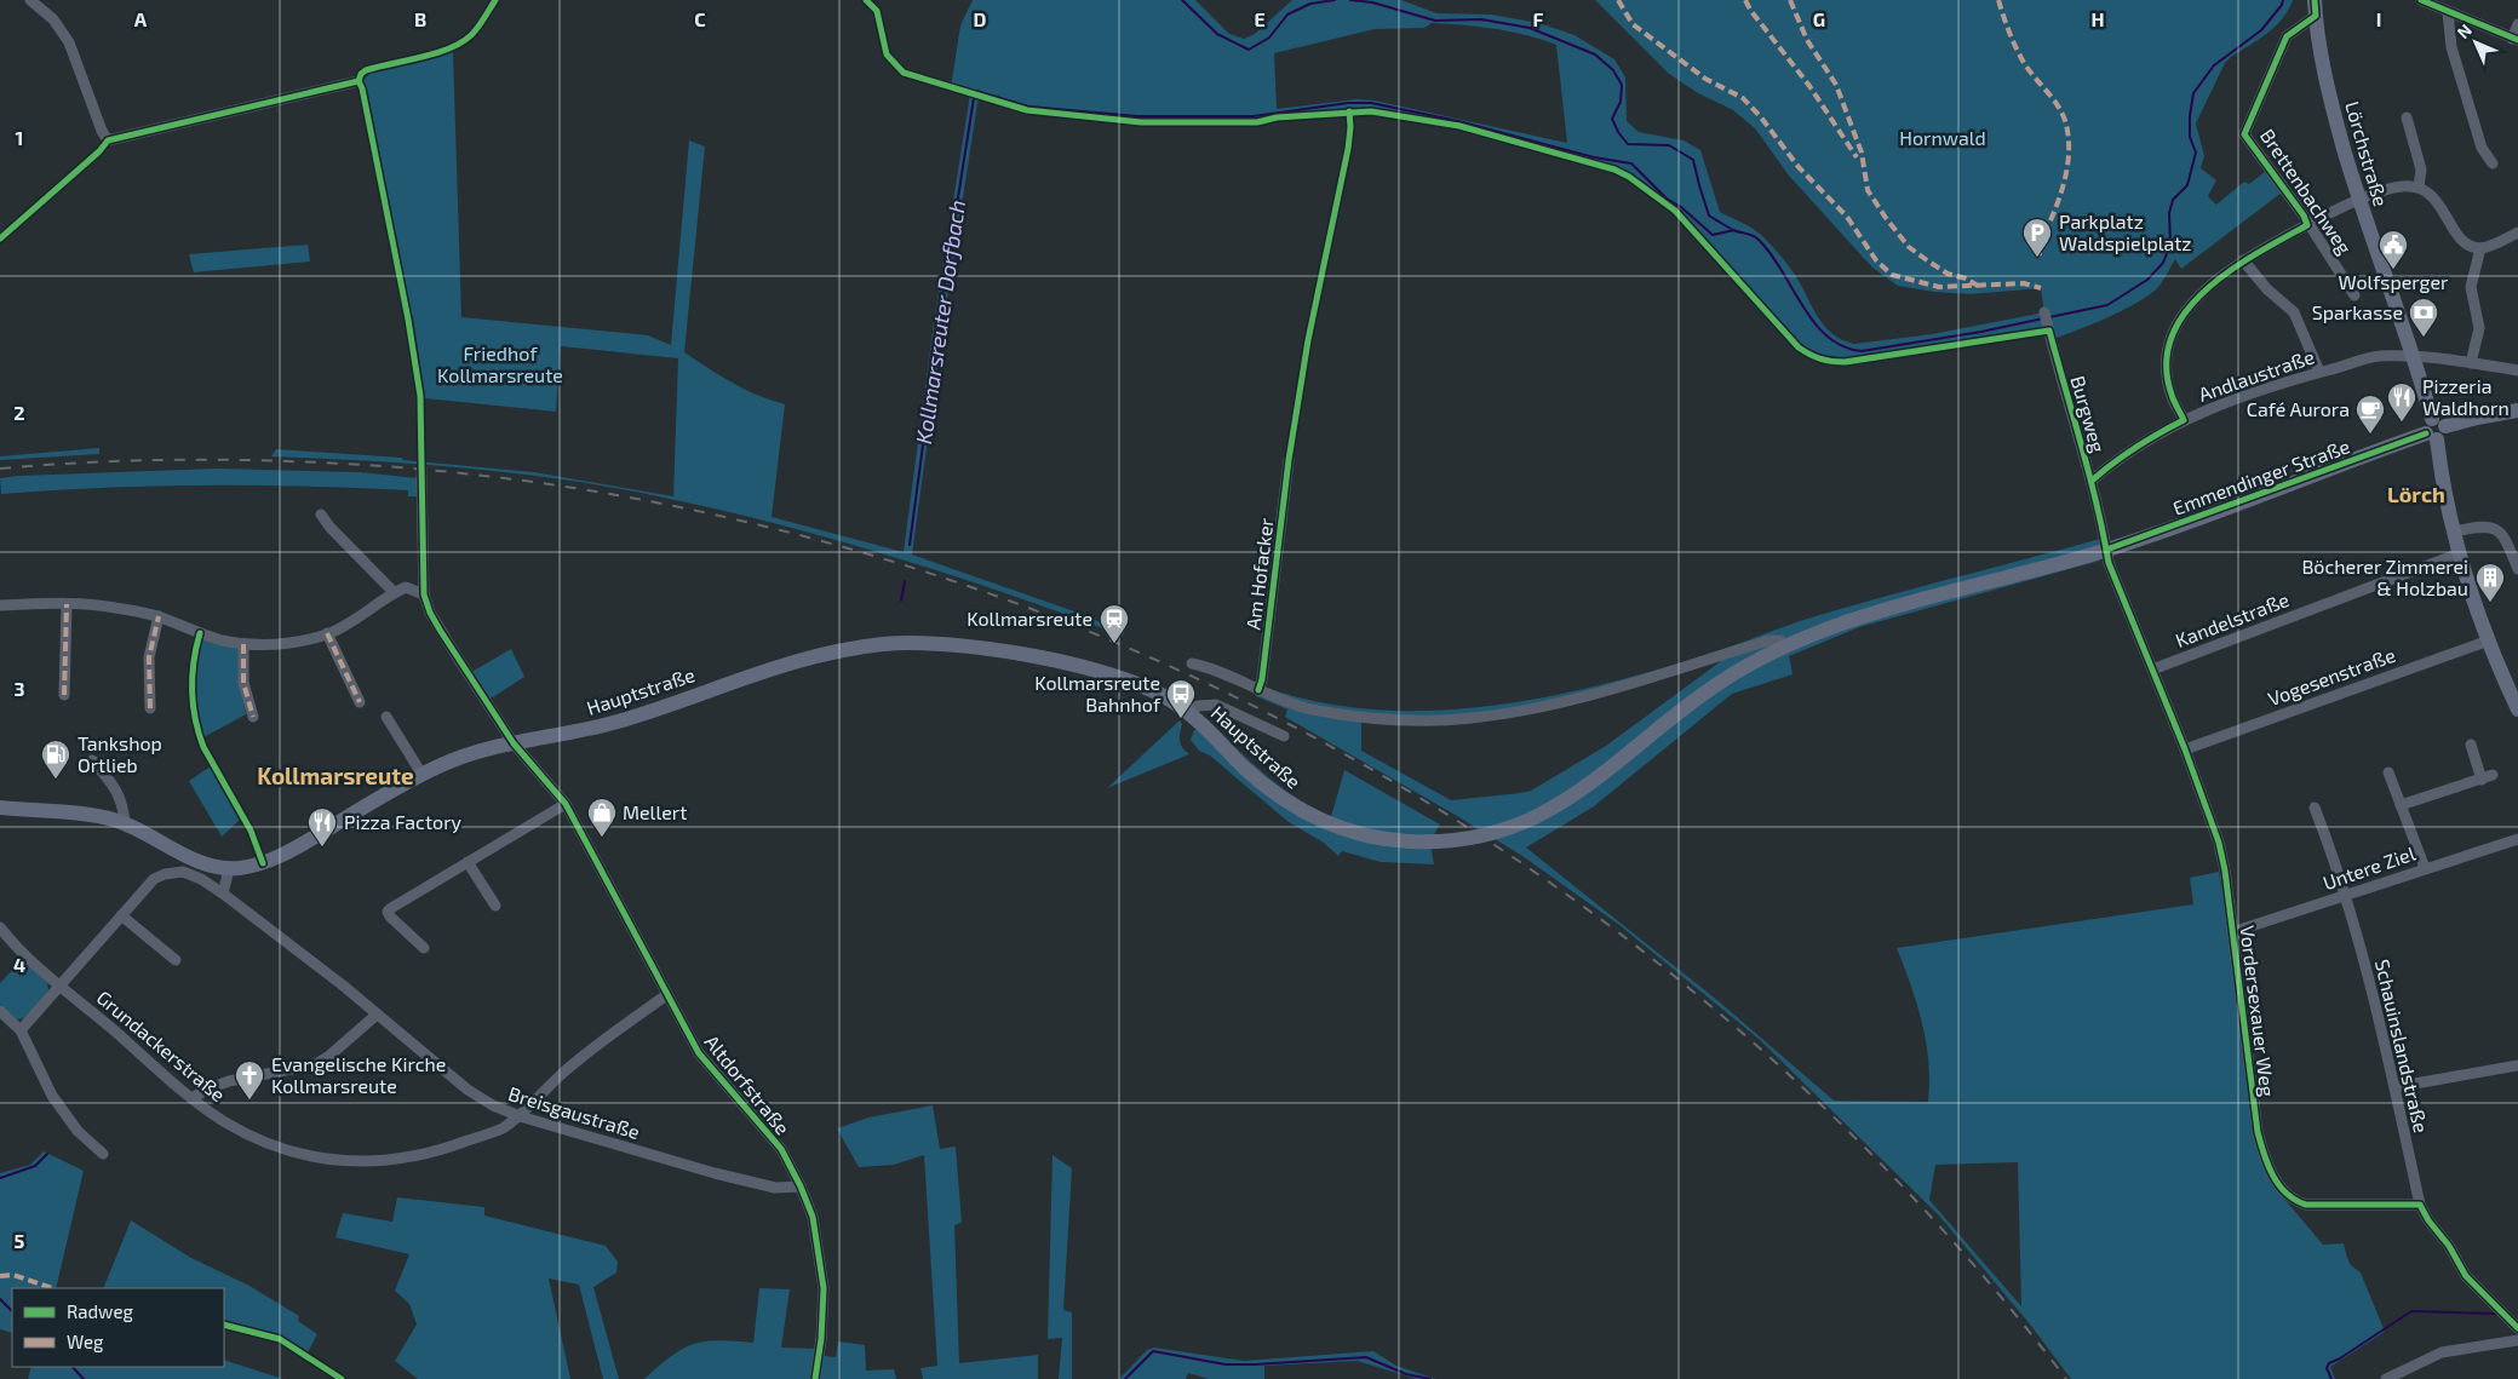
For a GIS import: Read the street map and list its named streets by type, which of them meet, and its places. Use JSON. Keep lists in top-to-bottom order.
{
  "streets": {
    "main road": ["Lörchstraße", "Emmendinger Straße", "Hauptstraße"],
    "street": [
      "Brettenbachweg",
      "Andlaustraße",
      "Burgweg",
      "Am Hofacker",
      "Kandelstraße",
      "Vogesenstraße",
      "Untere Ziel",
      "Vordersexauer Weg",
      "Grundackerstraße",
      "Schauinslandstraße",
      "Altdorfstraße",
      "Breisgaustraße"
    ]
  },
  "crossings": [
    ["Lörchstraße", "Brettenbachweg"],
    ["Lörchstraße", "Andlaustraße"],
    ["Lörchstraße", "Emmendinger Straße"],
    ["Lörchstraße", "Kandelstraße"],
    ["Lörchstraße", "Vogesenstraße"],
    ["Andlaustraße", "Burgweg"],
    ["Burgweg", "Emmendinger Straße"],
    ["Burgweg", "Vordersexauer Weg"],
    ["Emmendinger Straße", "Hauptstraße"],
    ["Emmendinger Straße", "Vordersexauer Weg"],
    ["Kandelstraße", "Vordersexauer Weg"],
    ["Vogesenstraße", "Vordersexauer Weg"],
    ["Hauptstraße", "Altdorfstraße"],
    ["Hauptstraße", "Breisgaustraße"],
    ["Untere Ziel", "Vordersexauer Weg"],
    ["Untere Ziel", "Schauinslandstraße"],
    ["Vordersexauer Weg", "Schauinslandstraße"],
    ["Grundackerstraße", "Altdorfstraße"],
    ["Grundackerstraße", "Breisgaustraße"],
    ["Altdorfstraße", "Breisgaustraße"]
  ],
  "districts": ["Lörch", "Kollmarsreute"],
  "water": ["Kollmarsreuter Dorfbach"],
  "parks": ["Hornwald", "Friedhof Kollmarsreute"],
  "places": {
    "parking": ["Parkplatz Waldspielplatz"],
    "public building": ["Wolfsperger"],
    "bank": ["Sparkasse"],
    "restaurant": ["Pizzeria Waldhorn", "Pizza Factory"],
    "cafe": ["Café Aurora"],
    "building": ["Böcherer Zimmerei & Holzbau"],
    "station": ["Kollmarsreute"],
    "bus stop": ["Kollmarsreute Bahnhof"],
    "fuel station": ["Tankshop Ortlieb"],
    "shop": ["Mellert"],
    "church": ["Evangelische Kirche Kollmarsreute"]
  },
  "legend": ["Radweg", "Weg"],
  "north": "top left",
  "grid": {
    "columns": [
      "A",
      "B",
      "C",
      "D",
      "E",
      "F",
      "G",
      "H",
      "I"
    ],
    "rows": [
      "1",
      "2",
      "3",
      "4",
      "5"
    ]
  }
}
